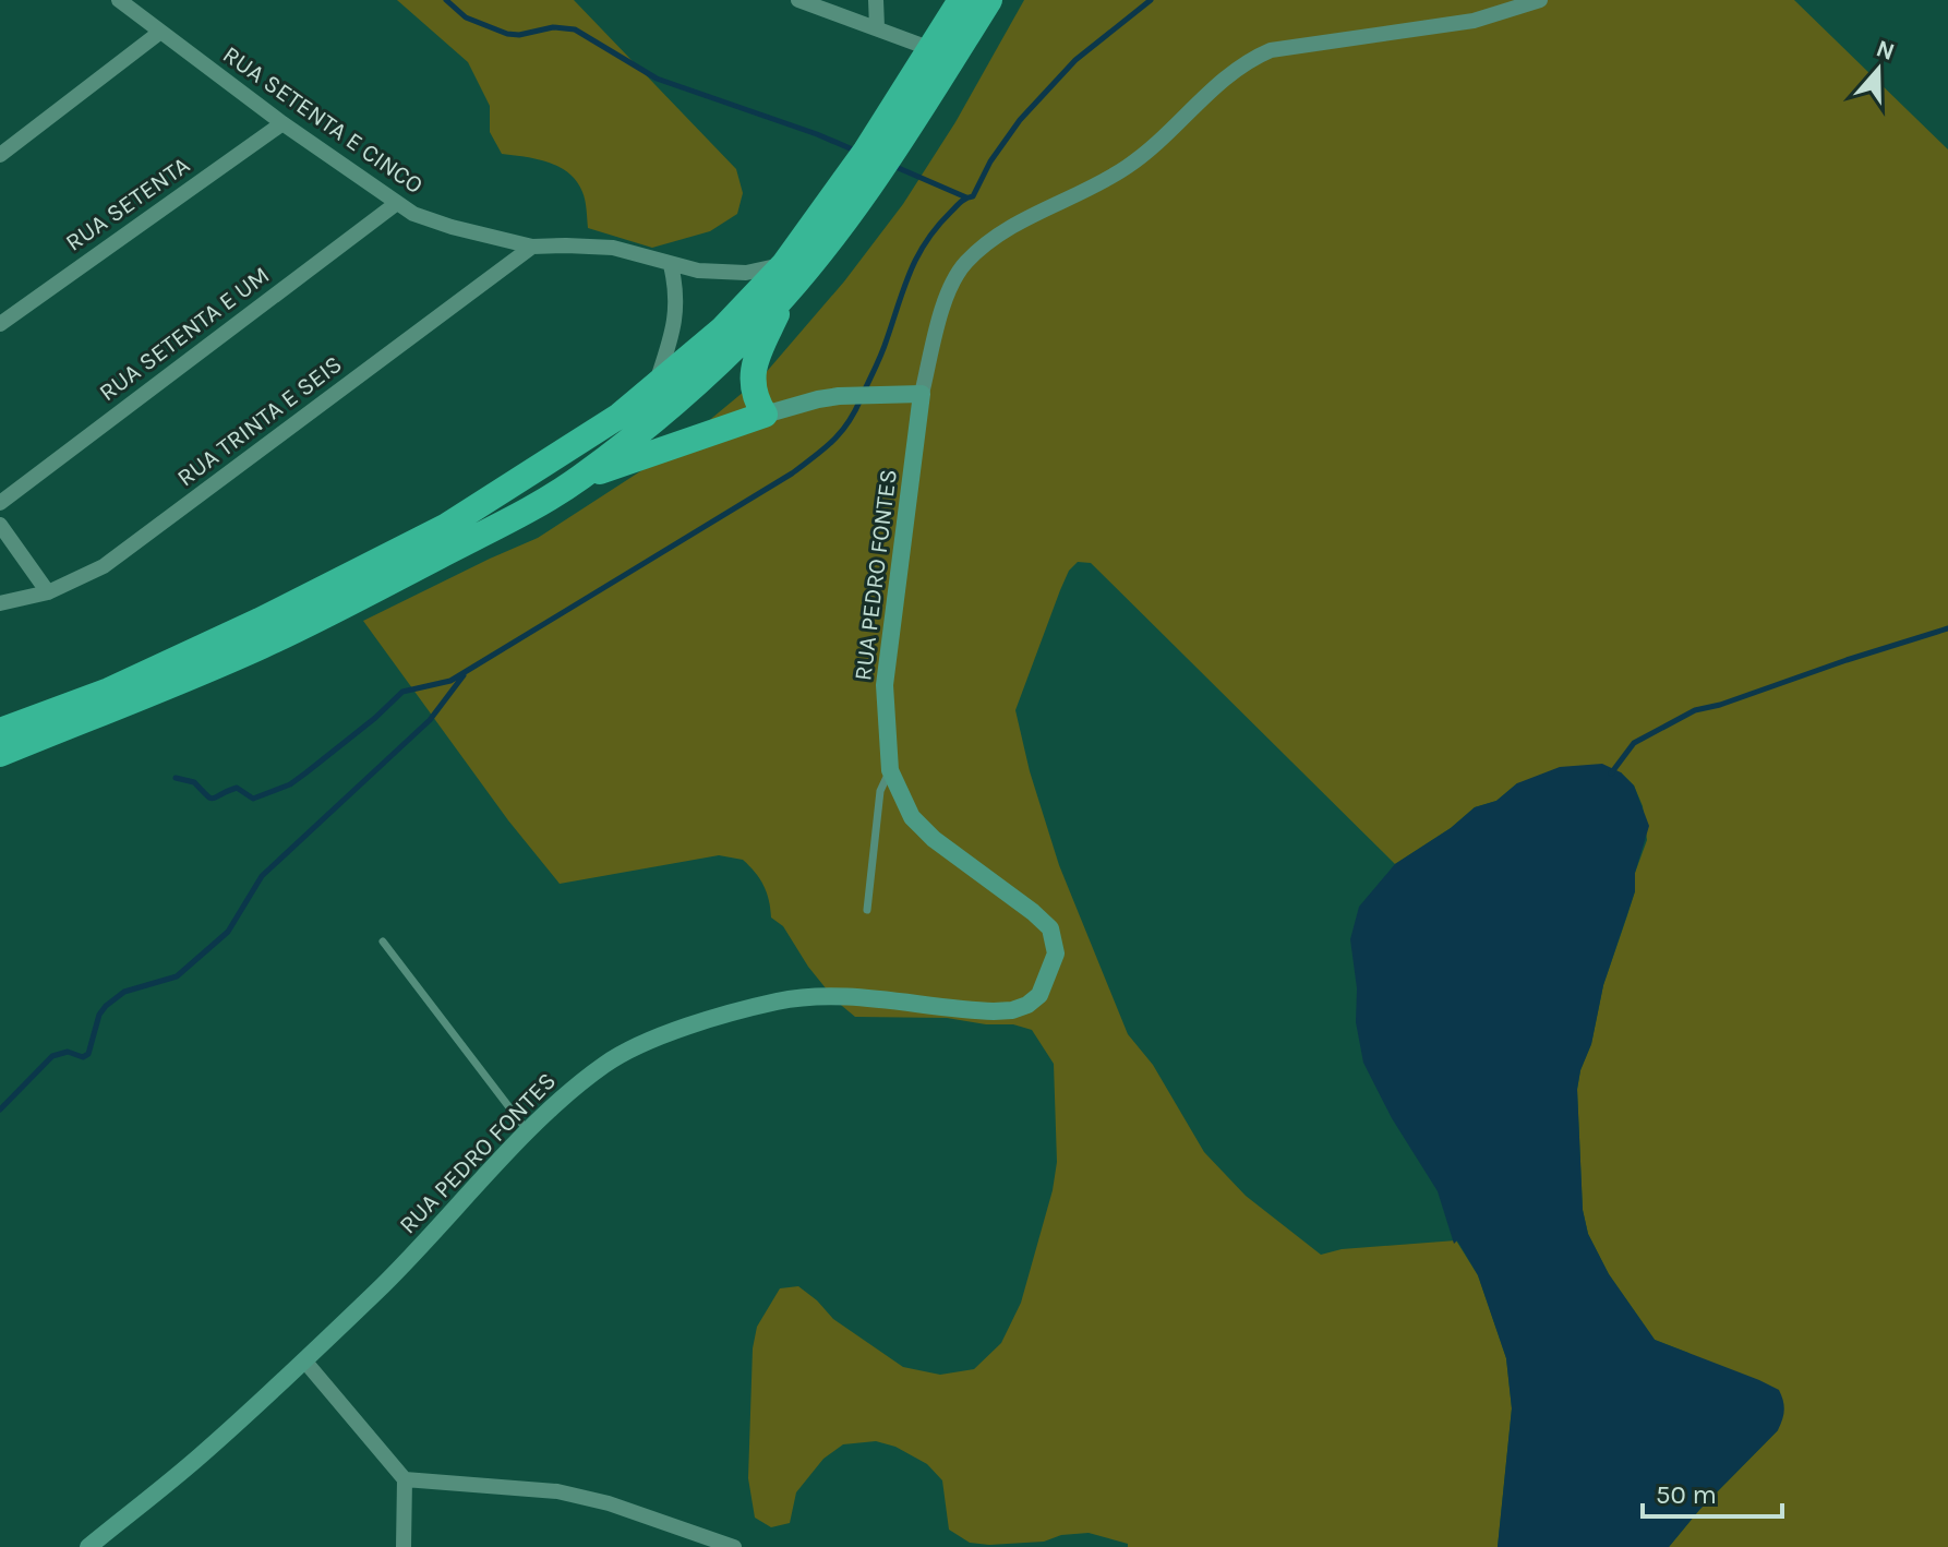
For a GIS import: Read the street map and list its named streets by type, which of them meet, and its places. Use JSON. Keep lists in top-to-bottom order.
{
  "streets": {
    "street": [
      "RUA SETENTA E CINCO",
      "RUA SETENTA",
      "RUA SETENTA E UM",
      "RUA TRINTA E SEIS",
      "RUA PEDRO FONTES"
    ]
  },
  "crossings": [
    ["RUA SETENTA E CINCO", "RUA SETENTA"],
    ["RUA SETENTA E CINCO", "RUA SETENTA E UM"],
    ["RUA SETENTA E CINCO", "RUA TRINTA E SEIS"]
  ],
  "scale_bar": "50 m",
  "north": "top"
}
